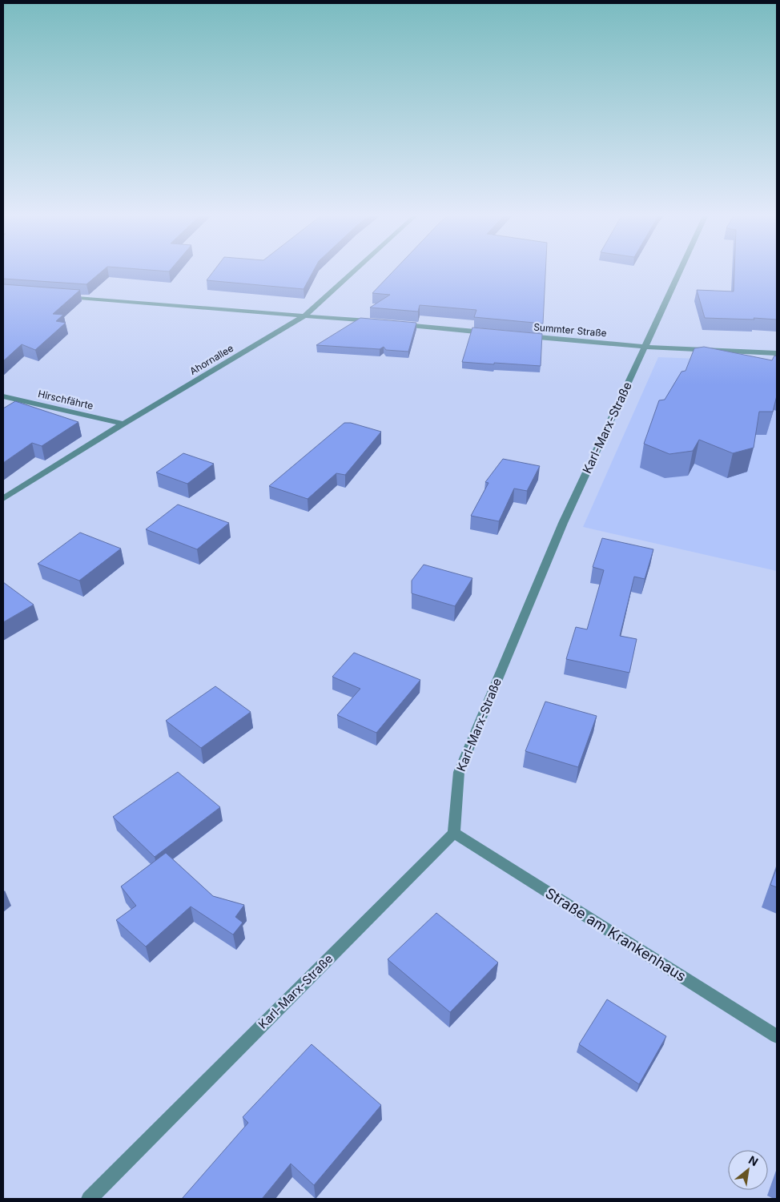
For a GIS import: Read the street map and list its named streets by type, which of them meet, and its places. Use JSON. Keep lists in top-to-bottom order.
{
  "streets": {
    "street": [
      "Summter Straße",
      "Ahornallee",
      "Hirschfährte",
      "Karl-Marx-Straße",
      "Straße am Krankenhaus"
    ]
  },
  "crossings": [
    ["Summter Straße", "Karl-Marx-Straße"],
    ["Ahornallee", "Hirschfährte"],
    ["Karl-Marx-Straße", "Straße am Krankenhaus"]
  ],
  "north": "top right"
}
